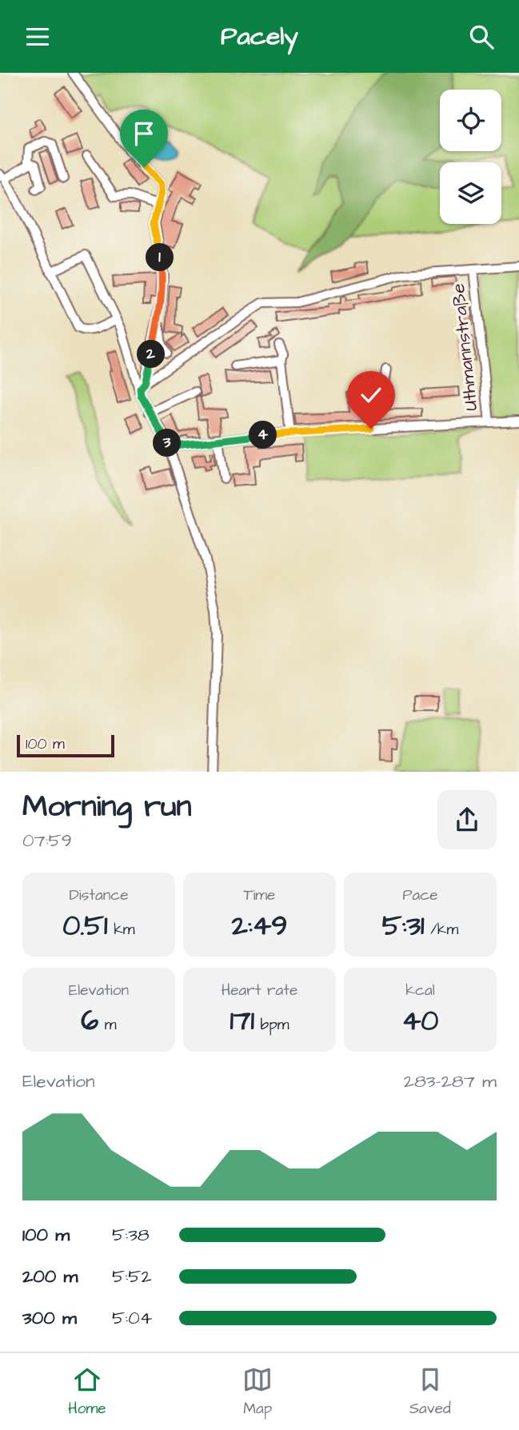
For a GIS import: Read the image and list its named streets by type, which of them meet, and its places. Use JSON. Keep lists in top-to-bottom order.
{
  "streets": {
    "street": ["Uthmannstraße"]
  },
  "scale_bar": "100 m",
  "page": {
    "header": "Pacely",
    "pins": [
      "1",
      "2",
      "4",
      "3"
    ],
    "scale": "100 m",
    "heading": ["Morning run", "07:59"],
    "stats": [
      ["Distance", "0.51 km"],
      ["Time", "2:49"],
      ["Pace", "5:31 /km"],
      ["Elevation", "6 m"],
      ["Heart rate", "171 bpm"],
      ["kcal", "40"]
    ],
    "chart": ["Elevation", "283–287 m"],
    "list": [
      {
        "name": "100 m",
        "note": "5:38"
      },
      {
        "name": "200 m",
        "note": "5:52"
      },
      {
        "name": "300 m",
        "note": "5:04"
      }
    ],
    "tabs": ["Home", "Map", "Saved"]
  }
}
